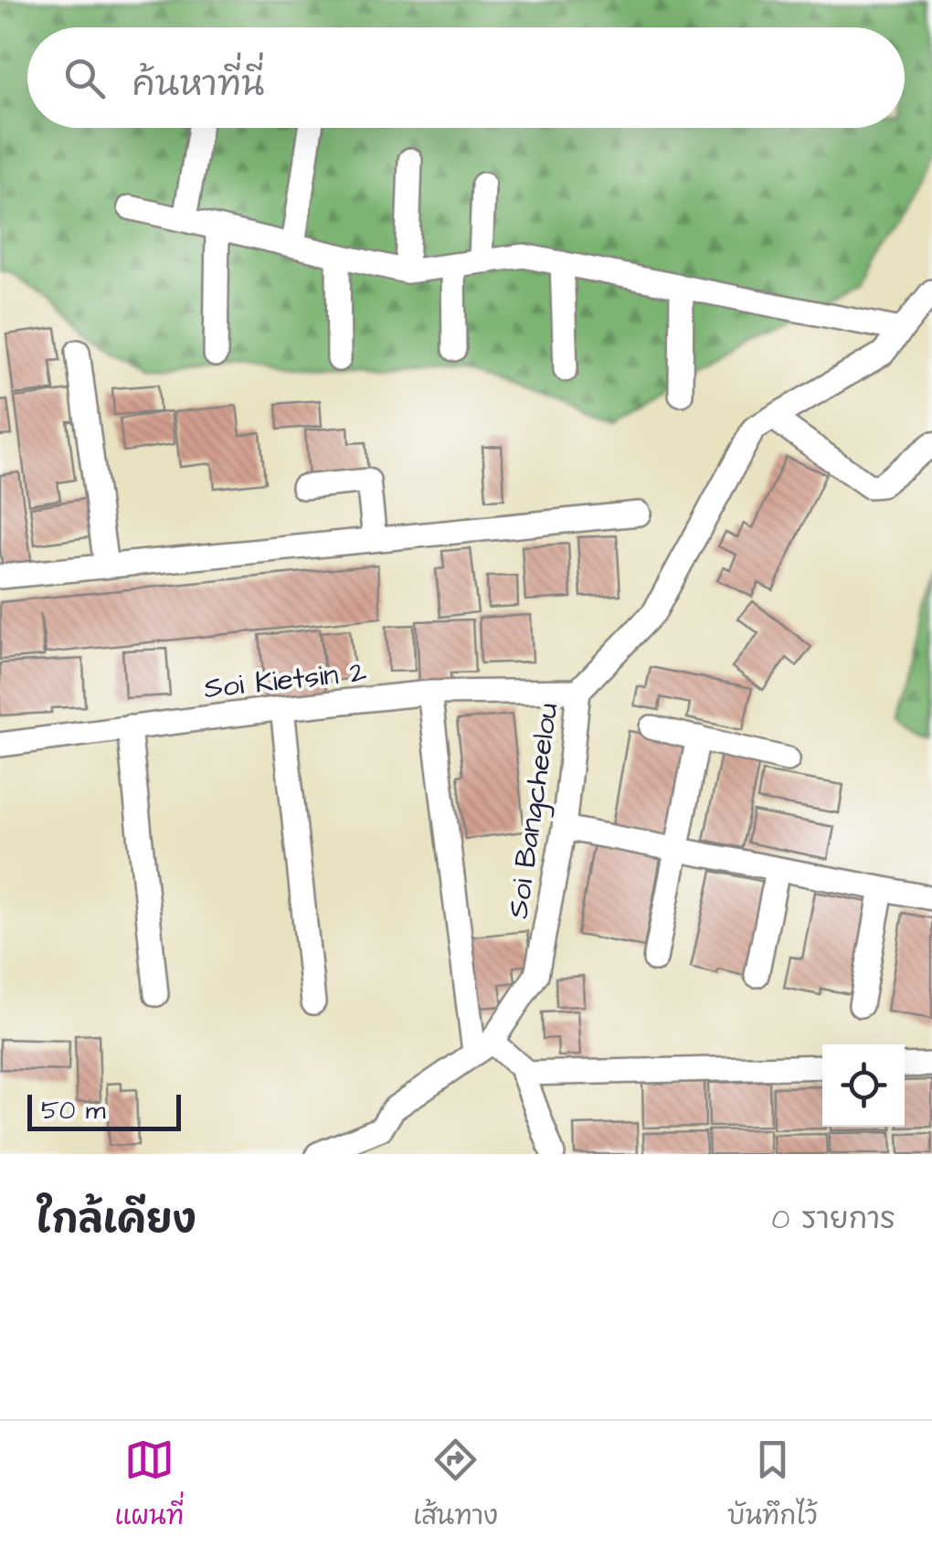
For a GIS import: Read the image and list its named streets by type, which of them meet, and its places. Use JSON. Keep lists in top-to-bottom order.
{
  "streets": {
    "street": ["Soi Kietsin 2", "Soi Bangcheelou"]
  },
  "crossings": [
    ["Soi Kietsin 2", "Soi Bangcheelou"]
  ],
  "scale_bar": "50 m",
  "page": {
    "search": "ค้นหาที่นี่",
    "scale": "50 m",
    "heading": ["ใกล้เคียง", "0 รายการ"],
    "nav": ["แผนที่", "เส้นทาง", "บันทึกไว้"]
  }
}
